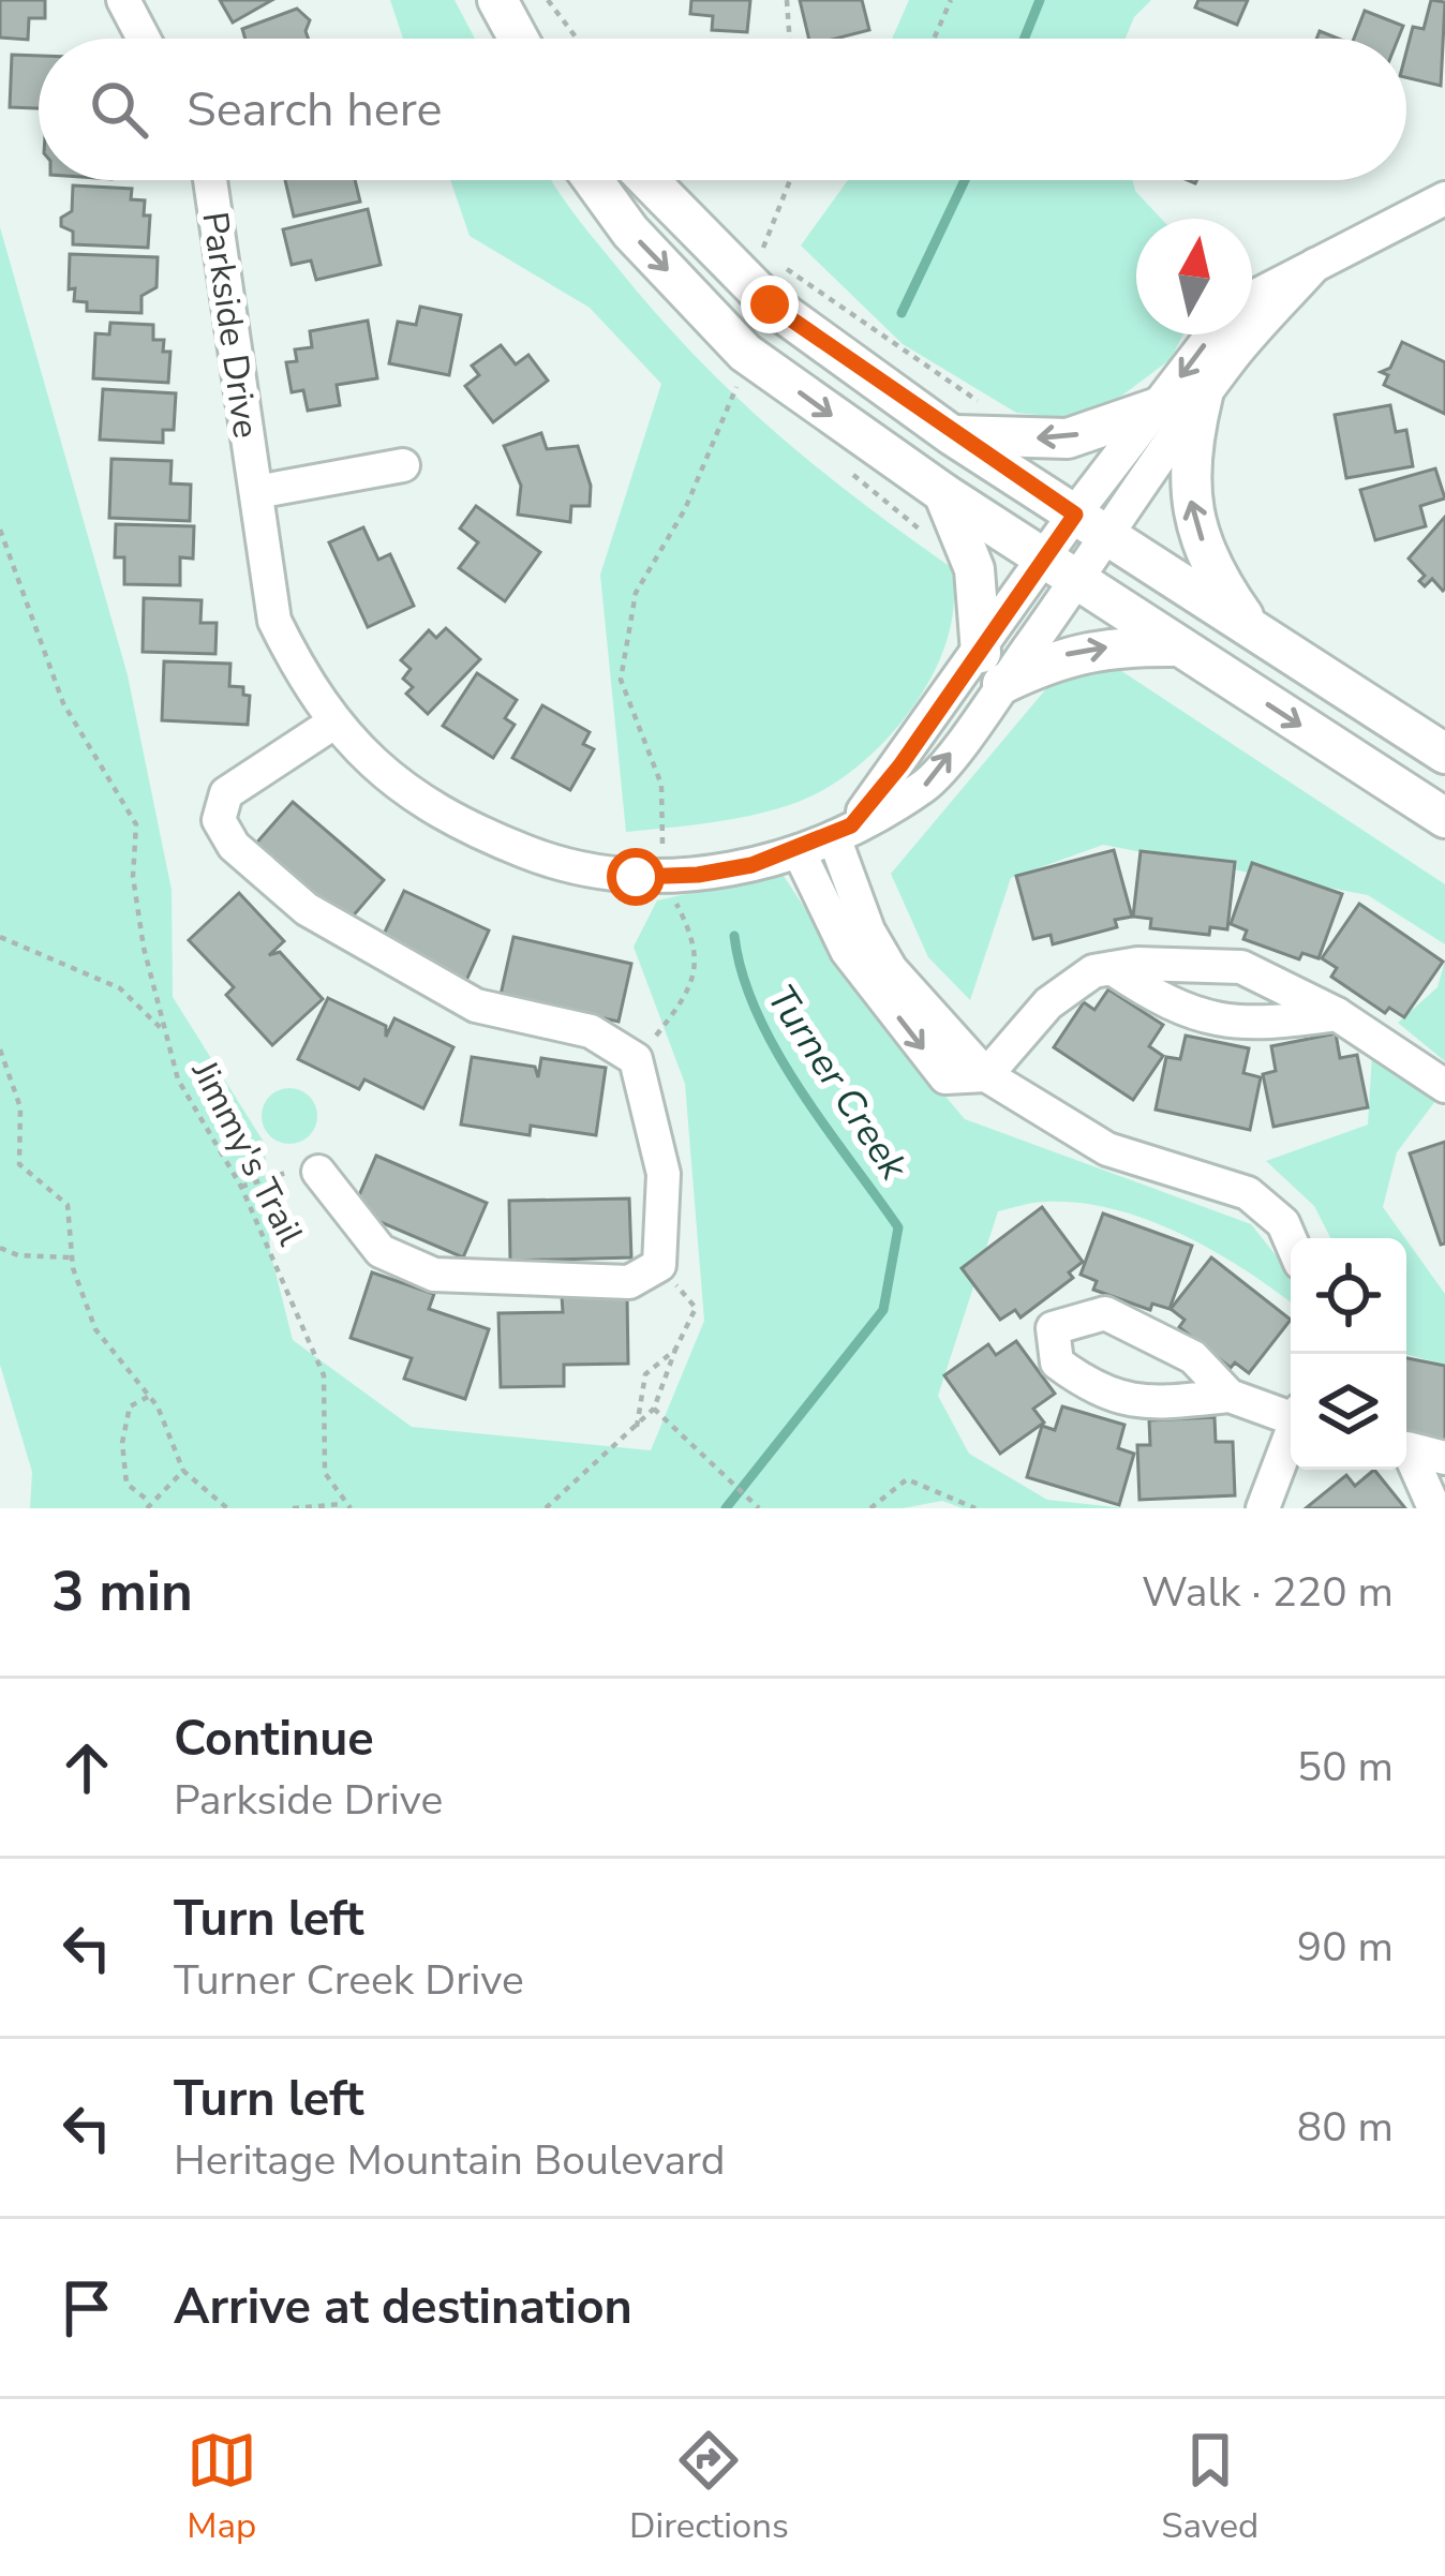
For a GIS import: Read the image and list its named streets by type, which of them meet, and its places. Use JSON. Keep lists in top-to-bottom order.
{
  "streets": {
    "street": ["Parkside Drive"],
    "path": ["Jimmy's Trail"]
  },
  "water": ["Turner Creek"],
  "north": "top",
  "page": {
    "search": "Search here",
    "heading": ["3 min", "Walk · 220 m"],
    "list": [
      ["Continue", "Parkside Drive", "50 m"],
      ["Turn left", "Turner Creek Drive", "90 m"],
      ["Turn left", "Heritage Mountain Boulevard", "80 m"],
      "Arrive at destination"
    ],
    "nav": ["Map", "Directions", "Saved"]
  }
}
